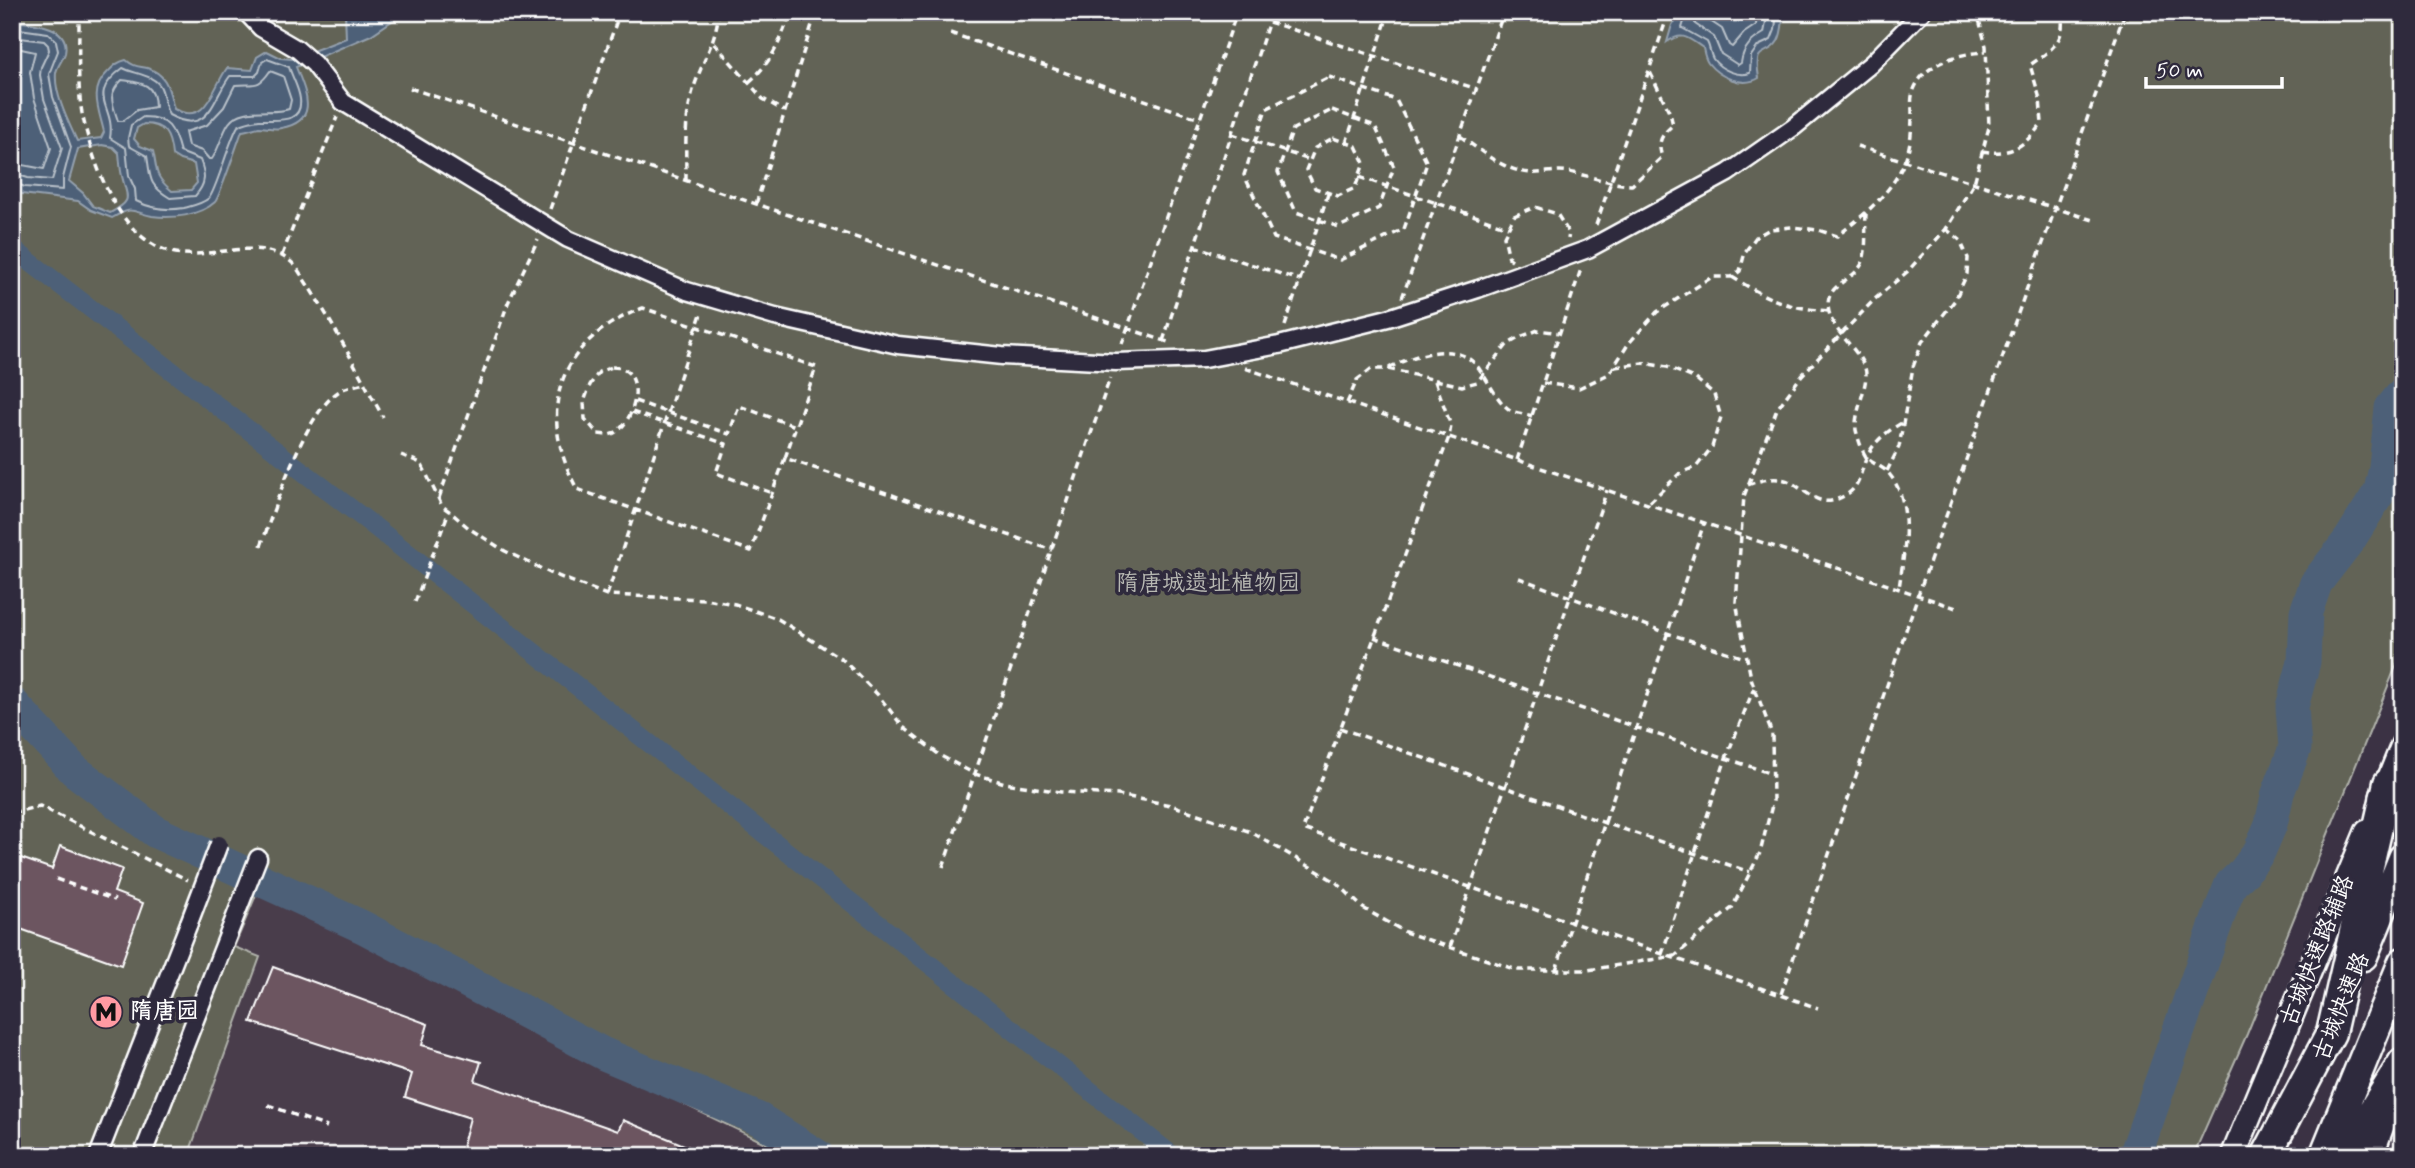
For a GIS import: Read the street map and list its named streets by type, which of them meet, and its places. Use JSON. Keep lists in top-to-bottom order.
{
  "streets": {
    "highway": ["古城快速路"],
    "main road": ["古城快速路辅路"]
  },
  "parks": ["隋唐城遗址植物园"],
  "places": {
    "metro station": ["隋唐园"]
  },
  "scale_bar": "50 m"
}
